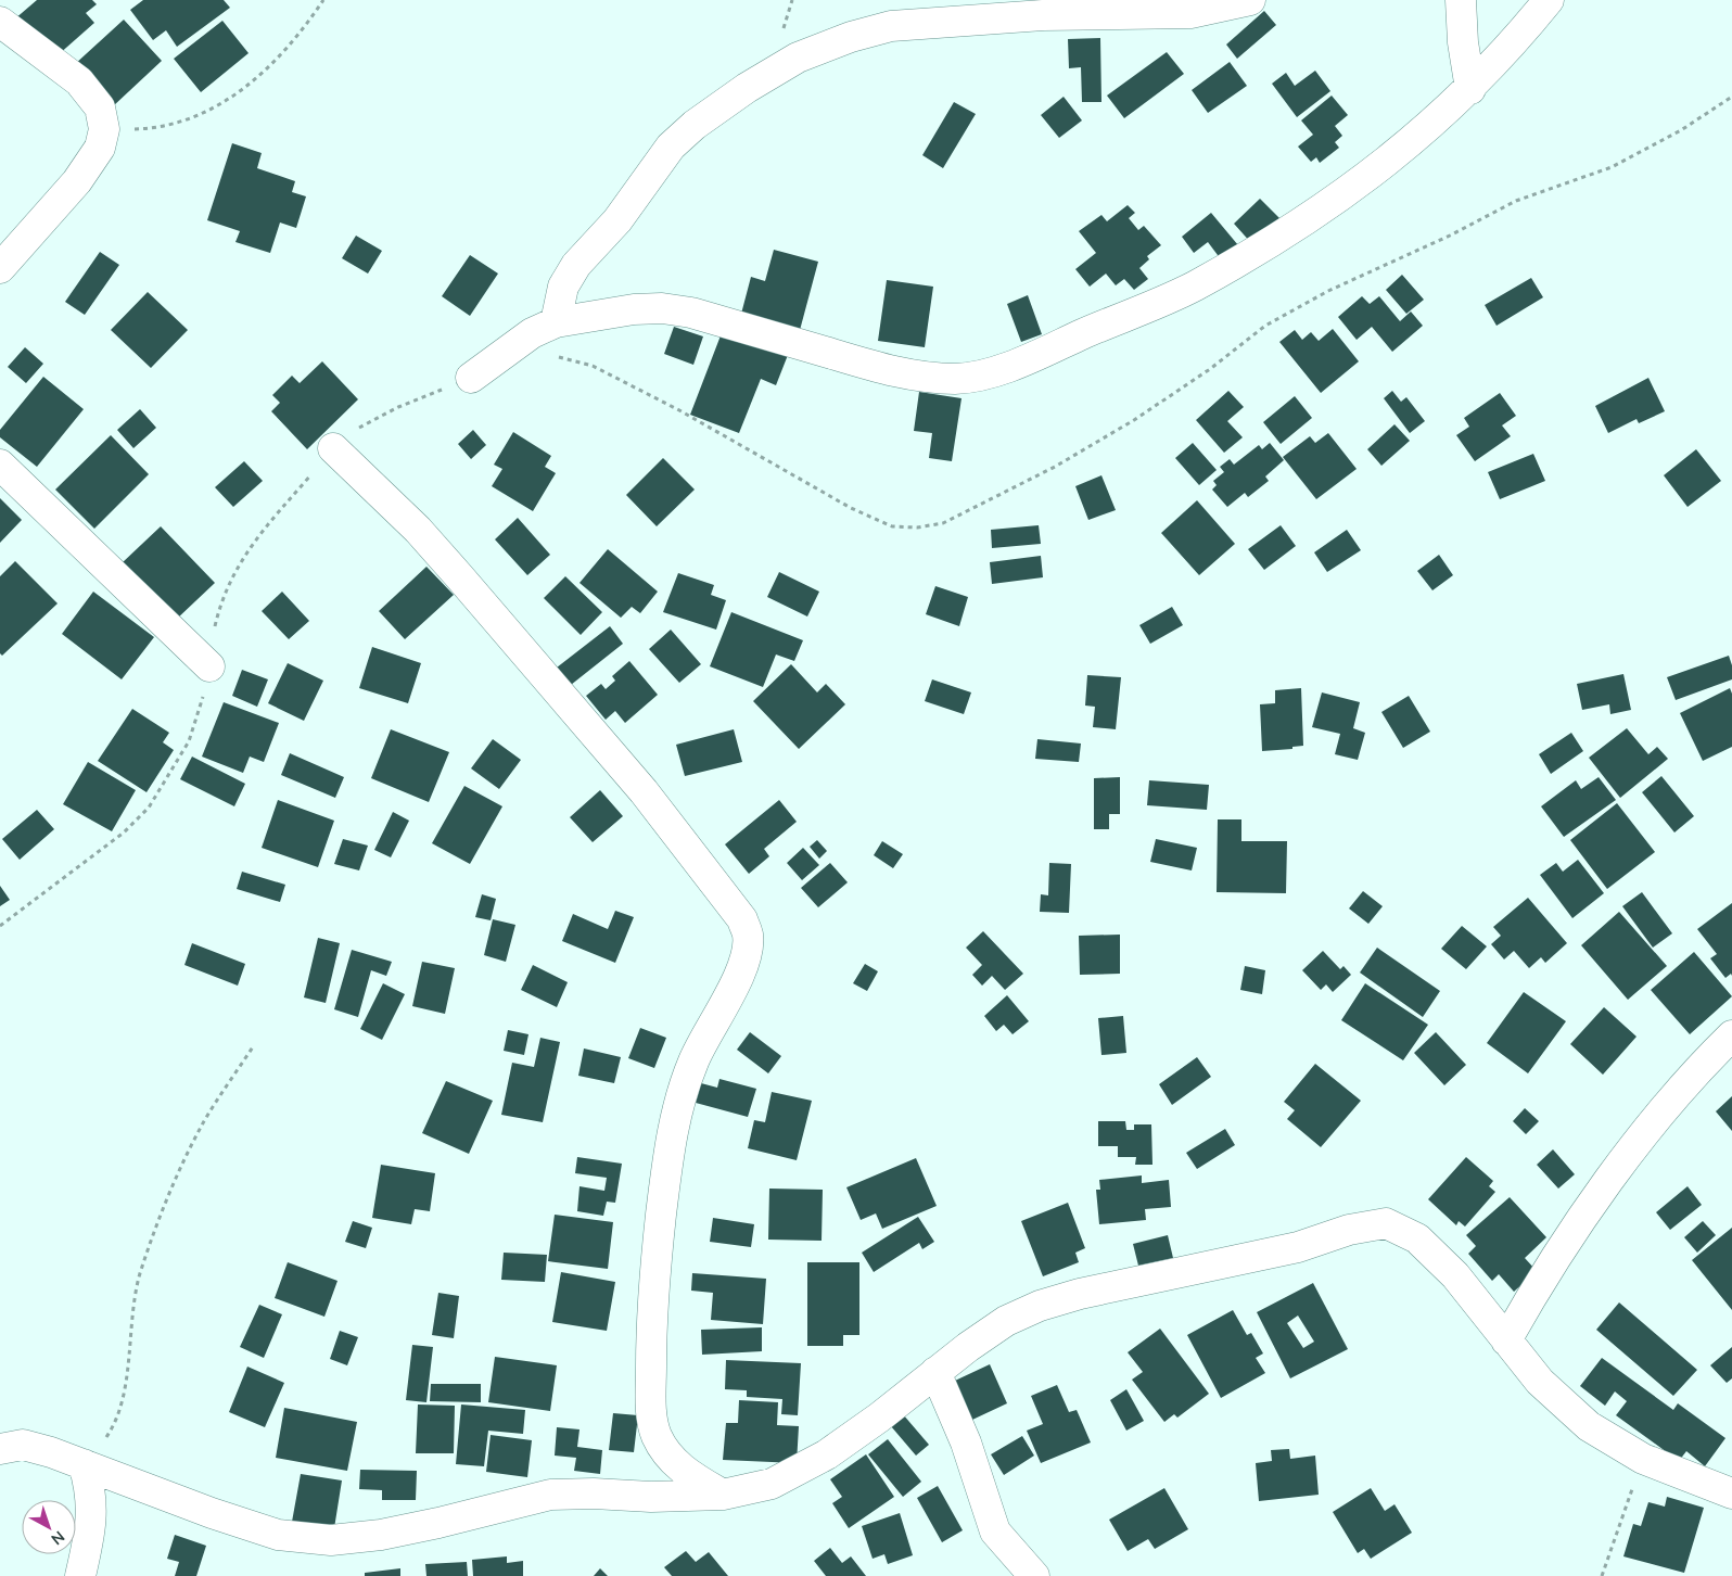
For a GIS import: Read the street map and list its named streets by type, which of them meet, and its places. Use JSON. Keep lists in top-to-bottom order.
{
  "north": "bottom right"
}
